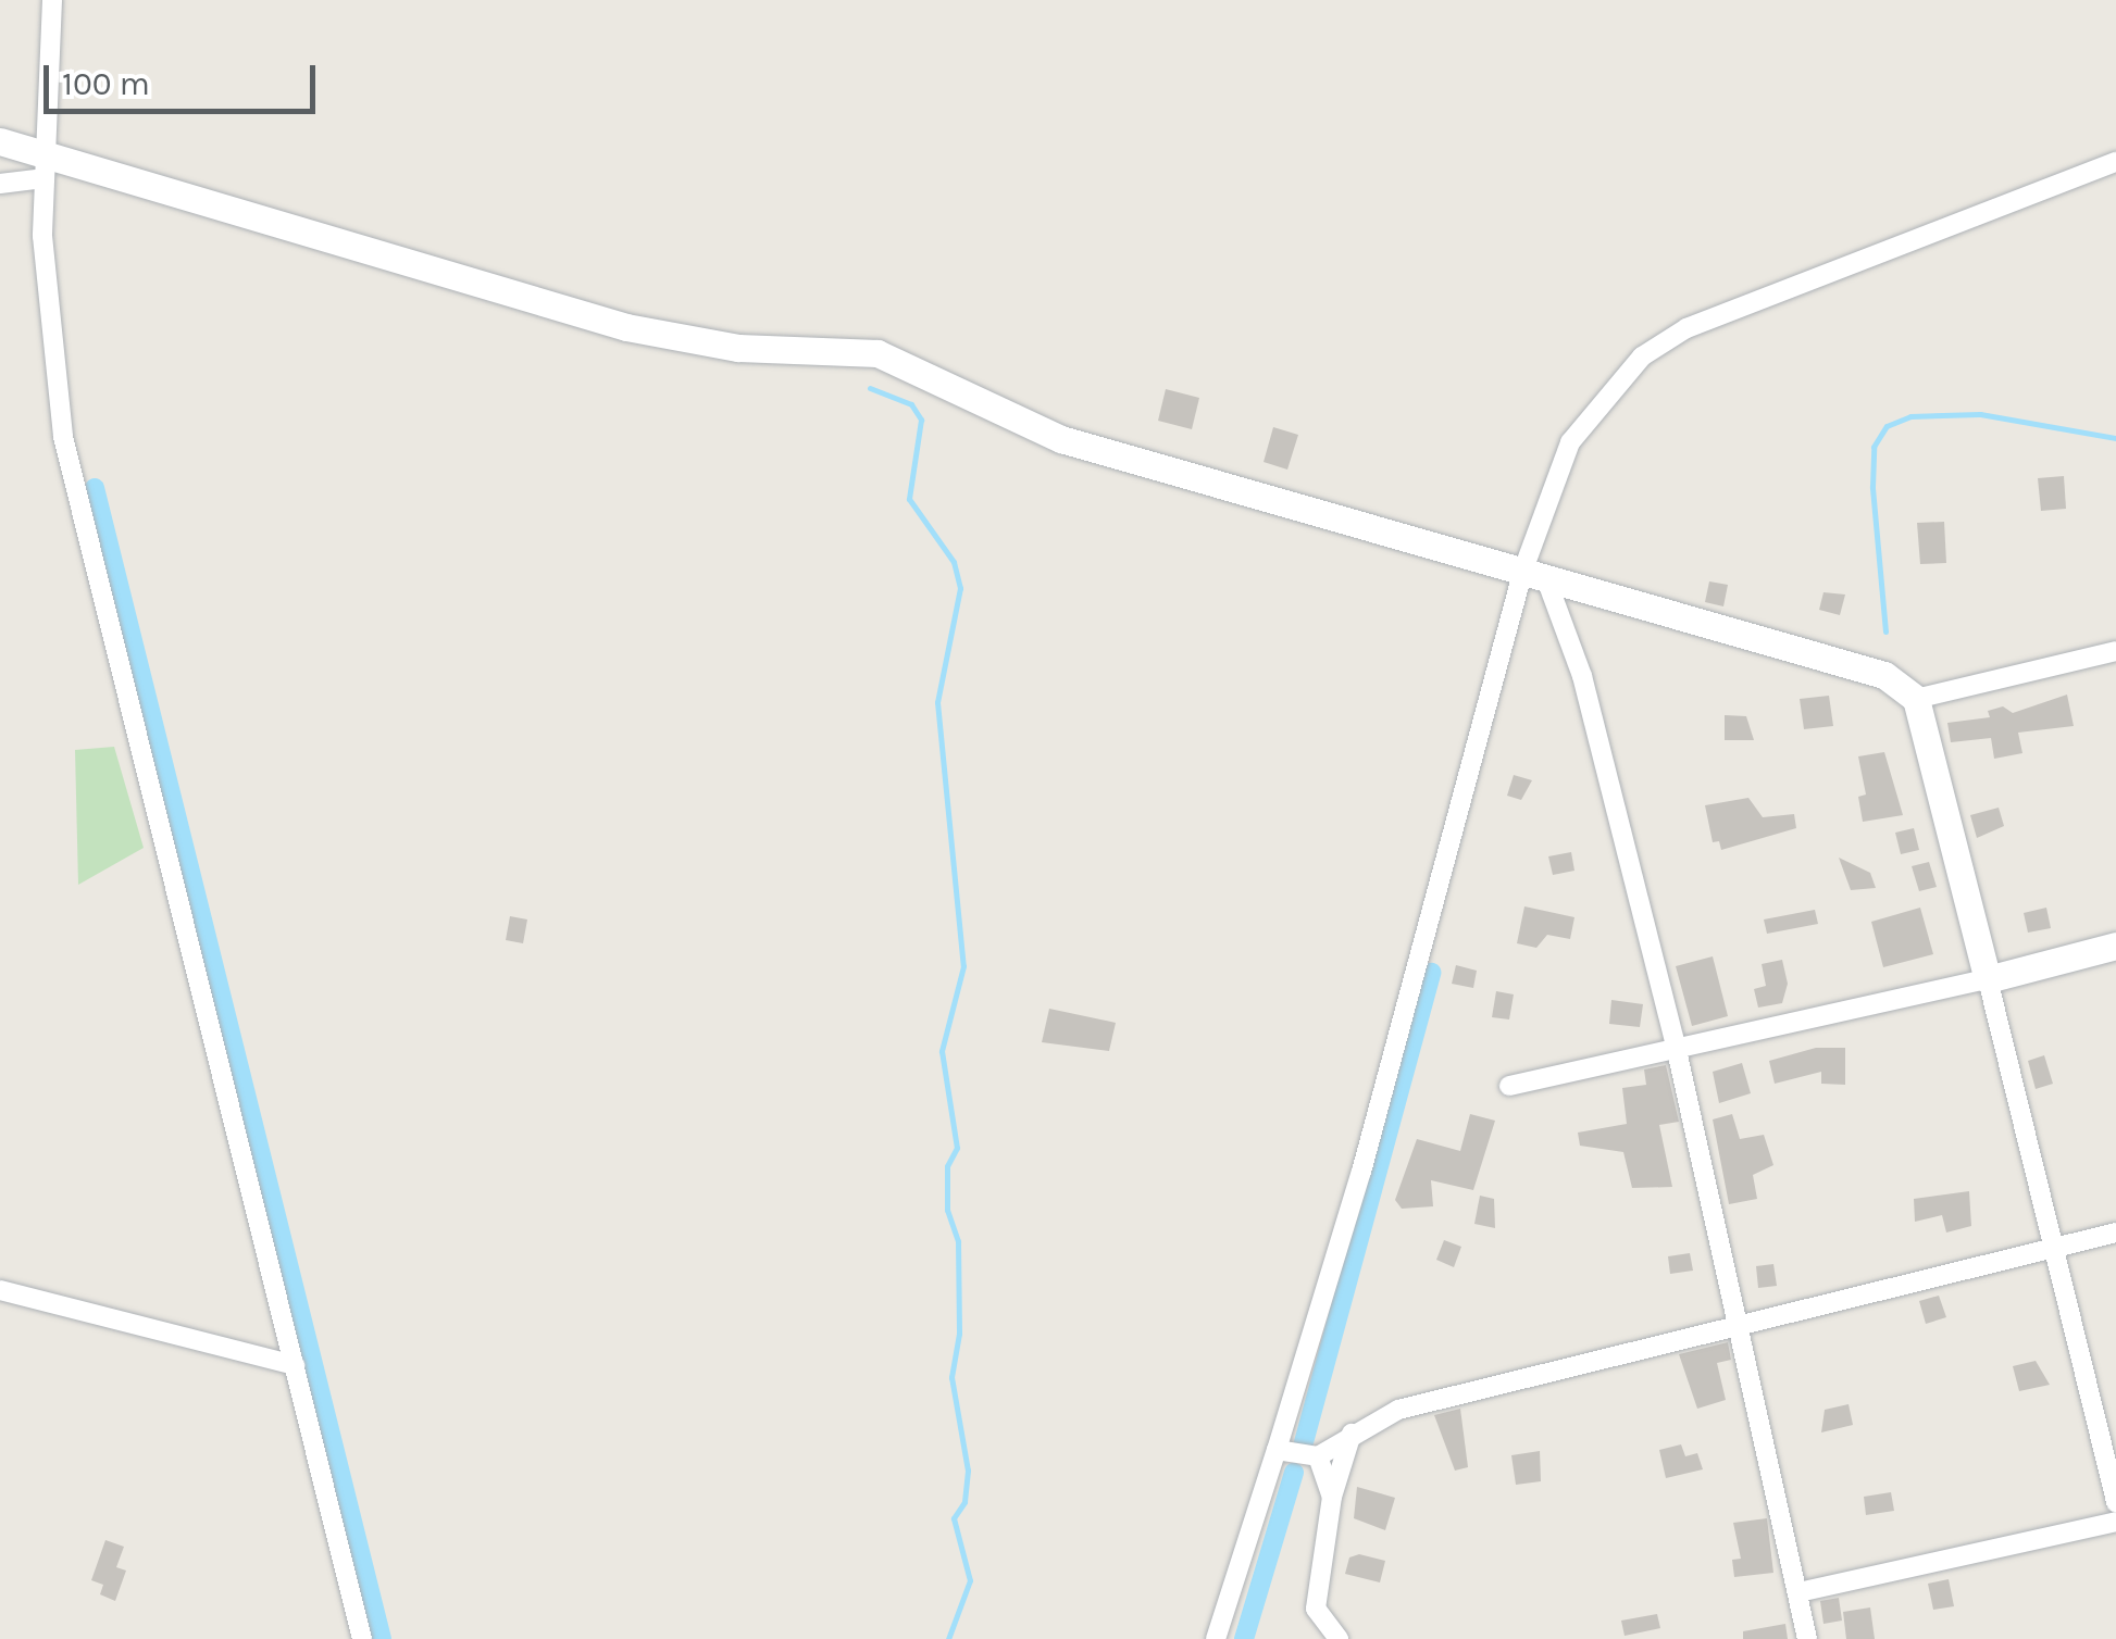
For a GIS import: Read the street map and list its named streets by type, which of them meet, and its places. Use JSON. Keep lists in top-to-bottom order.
{
  "scale_bar": "100 m"
}
